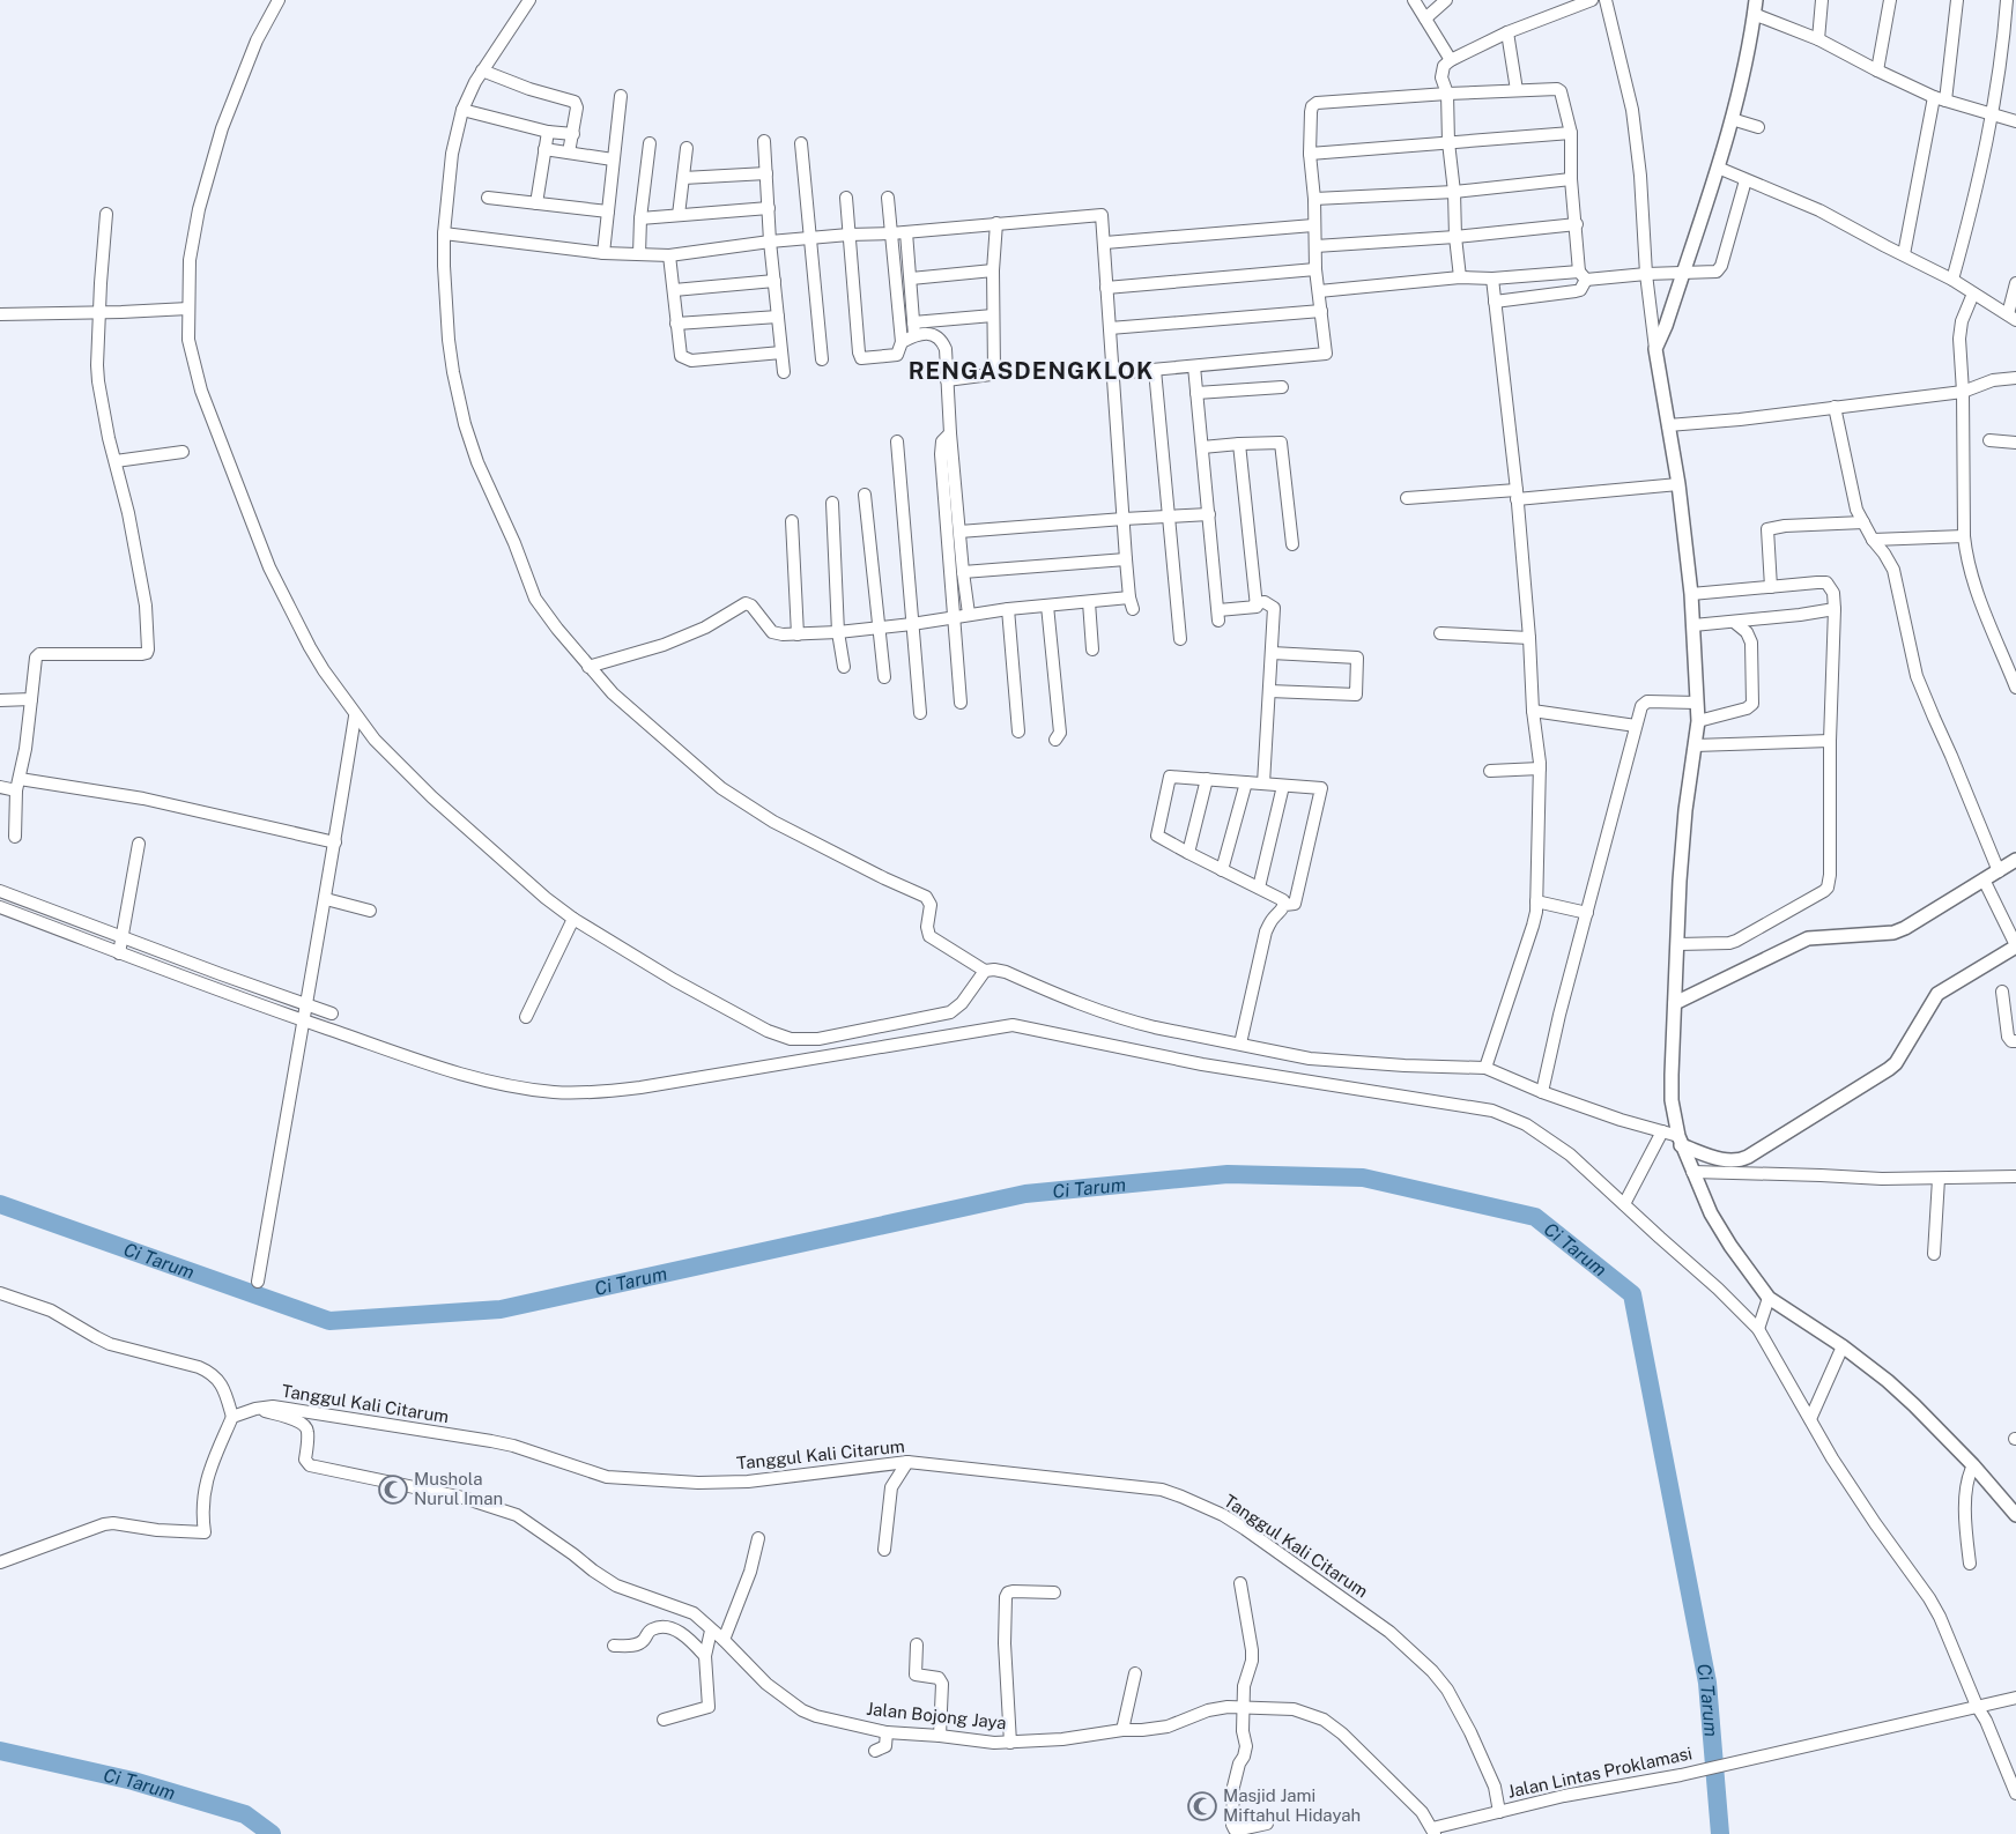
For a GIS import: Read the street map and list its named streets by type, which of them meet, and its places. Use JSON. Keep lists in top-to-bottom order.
{
  "streets": {
    "street": ["Tanggul Kali Citarum", "Jalan Bojong Jaya", "Jalan Lintas Proklamasi"]
  },
  "crossings": [
    ["Tanggul Kali Citarum", "Jalan Bojong Jaya"],
    ["Tanggul Kali Citarum", "Jalan Lintas Proklamasi"],
    ["Jalan Bojong Jaya", "Jalan Lintas Proklamasi"]
  ],
  "districts": ["RENGASDENGKLOK"],
  "water": ["Ci Tarum"],
  "places": {
    "mosque": ["Mushola Nurul Iman", "Masjid Jami Miftahul Hidayah"]
  }
}
